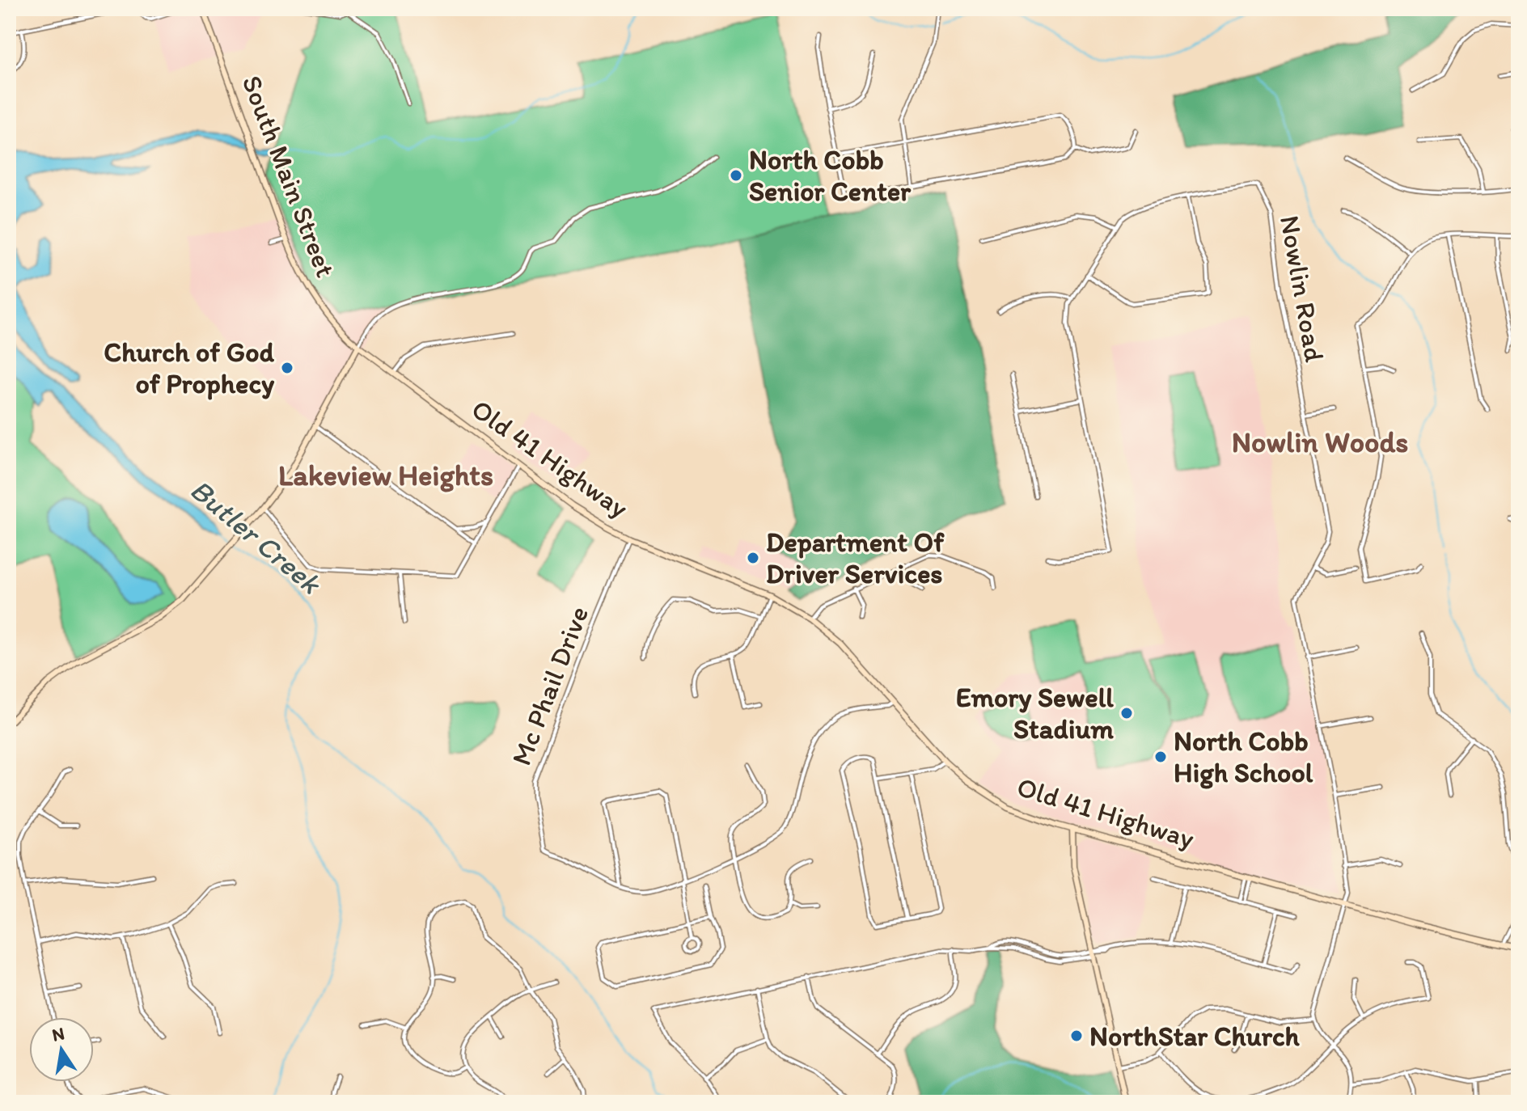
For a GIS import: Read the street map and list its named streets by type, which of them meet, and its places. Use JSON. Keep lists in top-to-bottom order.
{
  "streets": {
    "main road": ["South Main Street", "Old 41 Highway"],
    "street": ["Nowlin Road", "Mc Phail Drive"]
  },
  "crossings": [
    ["South Main Street", "Old 41 Highway"],
    ["Nowlin Road", "Old 41 Highway"],
    ["Old 41 Highway", "Mc Phail Drive"]
  ],
  "districts": ["Nowlin Woods", "Lakeview Heights"],
  "water": ["Butler Creek"],
  "places": [
    "North Cobb Senior Center",
    "Church of God of Prophecy",
    "Department Of Driver Services",
    "Emory Sewell Stadium",
    "North Cobb High School",
    "NorthStar Church"
  ],
  "north": "top"
}
